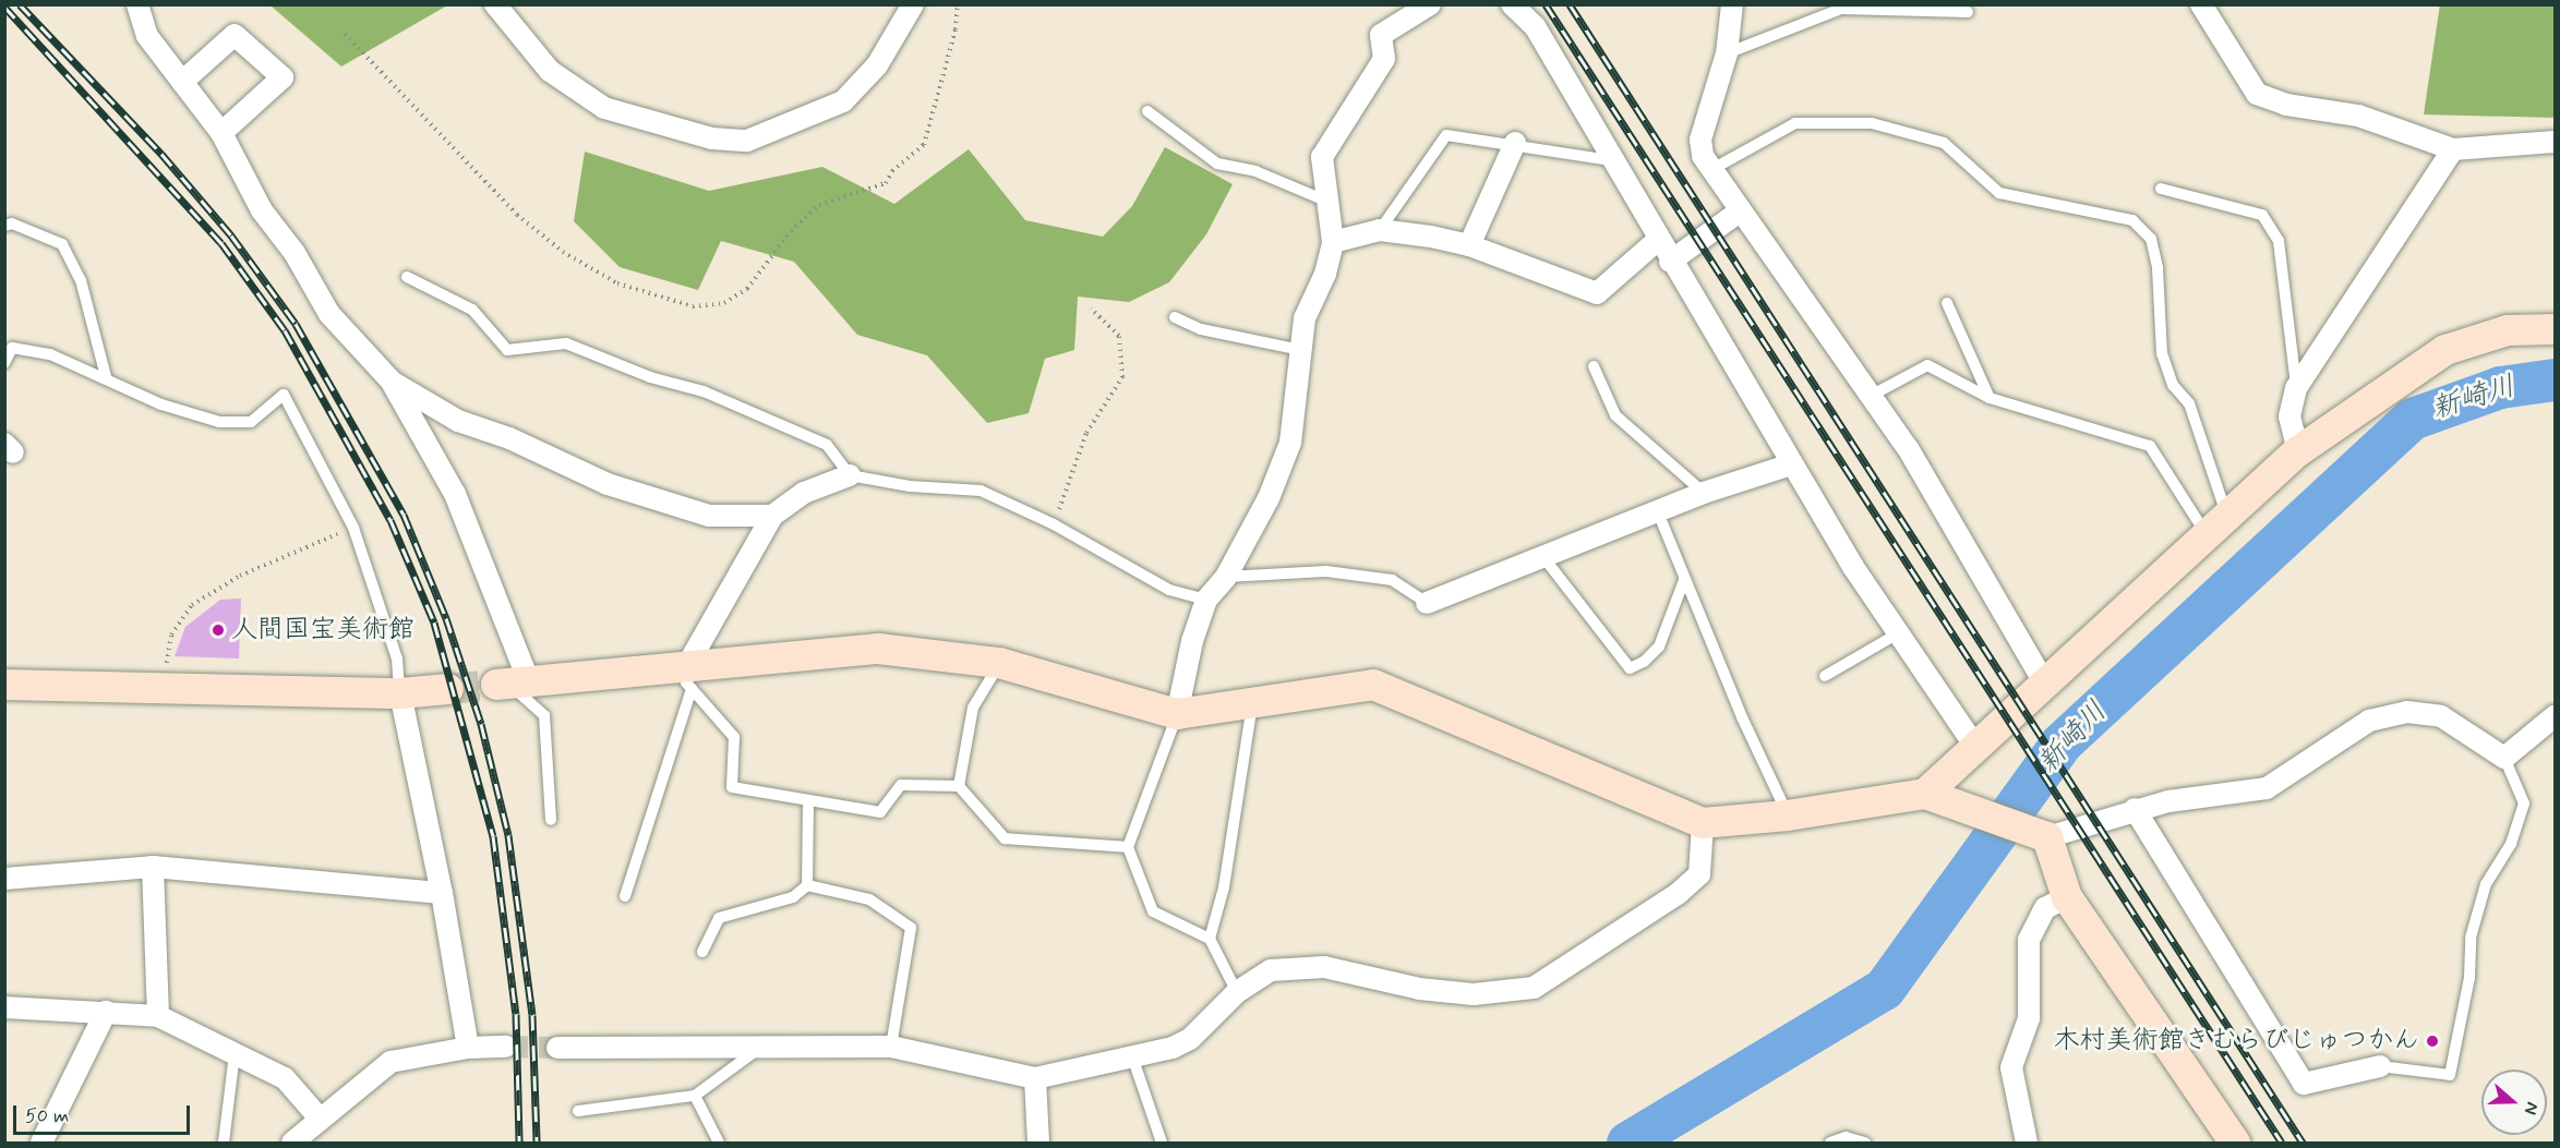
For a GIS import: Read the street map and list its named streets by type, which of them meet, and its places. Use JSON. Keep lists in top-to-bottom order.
{
  "water": ["新崎川"],
  "places": ["人間国宝美術館", "木村美術館きむらびじゅつかん"],
  "scale_bar": "50 m",
  "north": "right"
}
